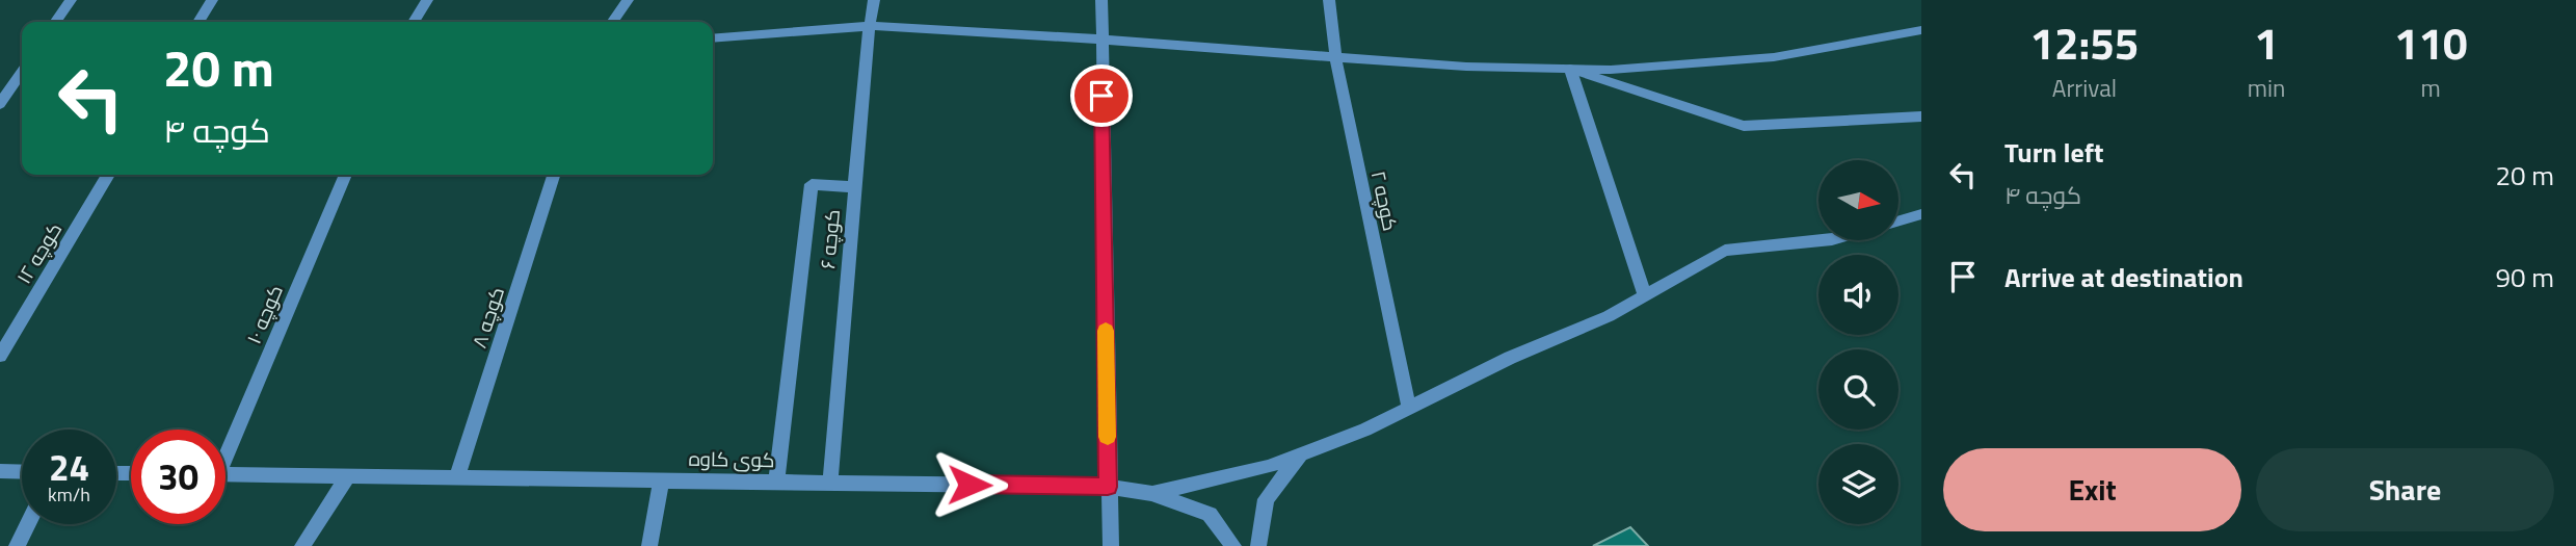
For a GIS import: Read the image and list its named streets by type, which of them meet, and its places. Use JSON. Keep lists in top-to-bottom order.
{
  "streets": {
    "street": [
      "کوچه ۲",
      "کوچه ۶",
      "کوچه ۱۲",
      "کوچه ۱۰",
      "کوچه ۸",
      "کوی کاوه"
    ]
  },
  "crossings": [
    ["کوچه ۶", "کوی کاوه"],
    ["کوچه ۸", "کوی کاوه"]
  ],
  "north": "right",
  "page": {
    "eta": [
      "12:55",
      "Arrival",
      "1",
      "min",
      "110",
      "m"
    ],
    "turn": ["20 m", "کوچه ۴"],
    "list": [
      {
        "name": "Turn left",
        "note": "کوچه ۴",
        "value": "20 m"
      },
      {
        "name": "Arrive at destination",
        "value": "90 m"
      }
    ],
    "speed": "24 km/h",
    "limit": "30",
    "buttons": ["Exit", "Share"]
  }
}
